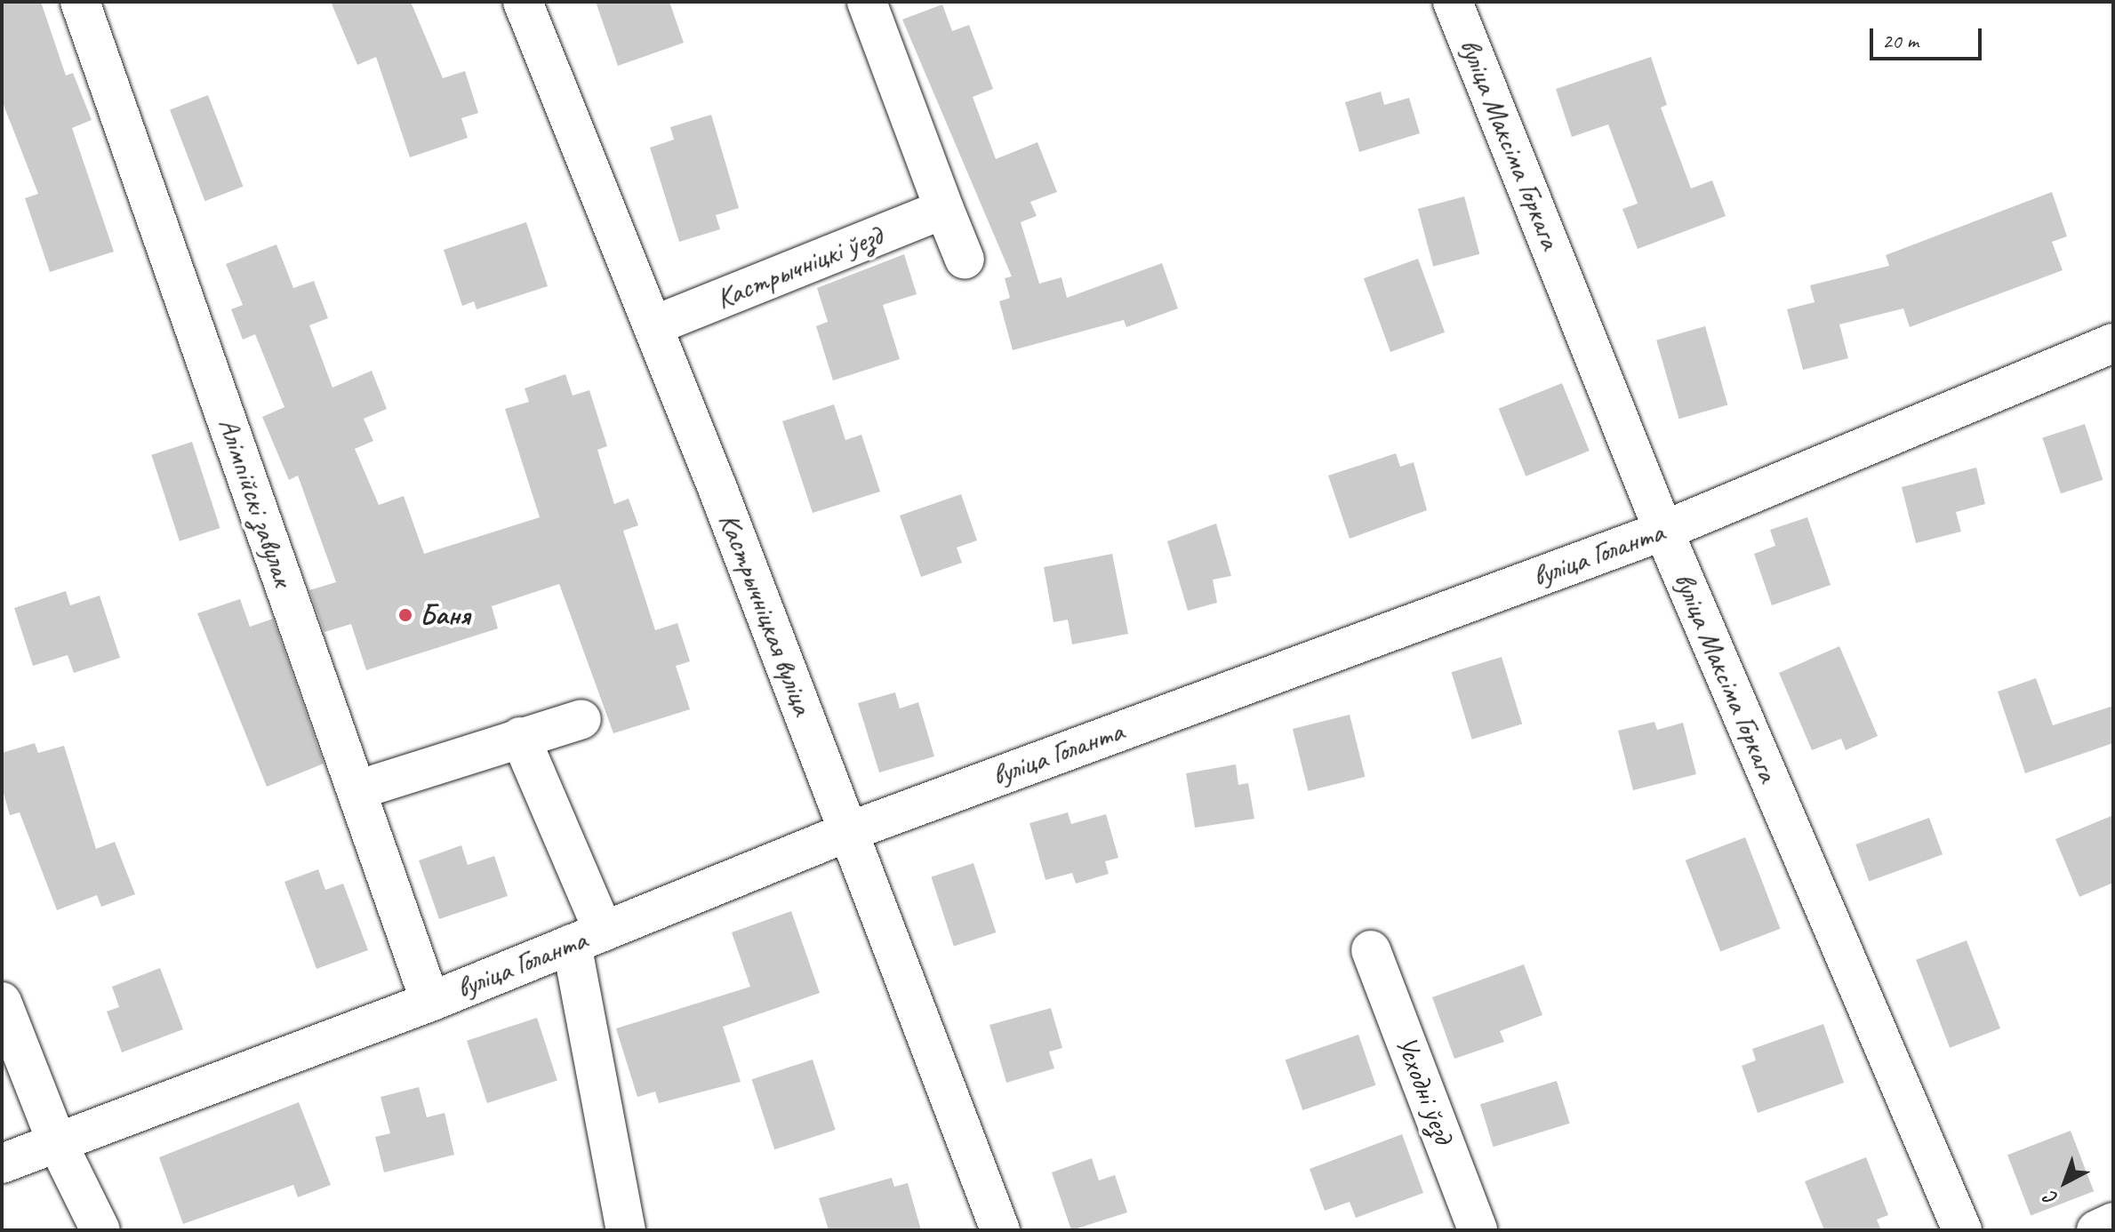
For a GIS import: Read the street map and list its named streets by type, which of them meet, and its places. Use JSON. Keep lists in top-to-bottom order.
{
  "streets": {
    "street": [
      "вуліца Максіма Горкага",
      "Кастрычніцкі ўезд",
      "Алімпійскі завулак",
      "вуліца Голанта",
      "Кастрычніцкая вуліца",
      "Усходні ўезд"
    ]
  },
  "crossings": [
    ["вуліца Максіма Горкага", "вуліца Голанта"],
    ["Кастрычніцкі ўезд", "Кастрычніцкая вуліца"],
    ["Алімпійскі завулак", "вуліца Голанта"],
    ["вуліца Голанта", "Кастрычніцкая вуліца"]
  ],
  "places": ["Баня"],
  "scale_bar": "20 m",
  "north": "bottom left"
}
